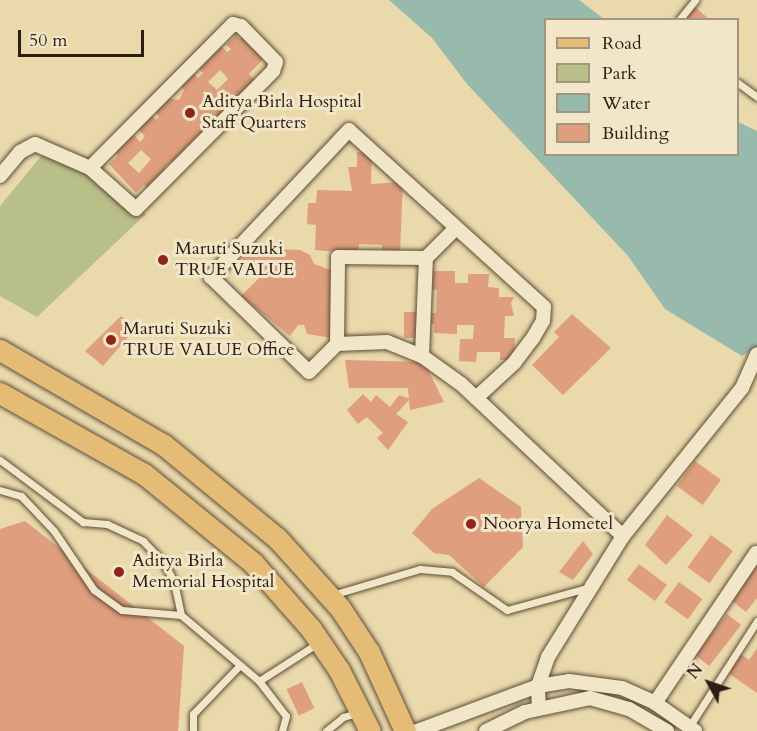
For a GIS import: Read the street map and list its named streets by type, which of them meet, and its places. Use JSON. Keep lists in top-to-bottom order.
{
  "places": [
    "Aditya Birla Hospital Staff Quarters",
    "Maruti Suzuki TRUE VALUE",
    "Maruti Suzuki TRUE VALUE Office",
    "Noorya Hometel",
    "Aditya Birla Memorial Hospital"
  ],
  "legend": [
    "Road",
    "Park",
    "Water",
    "Building"
  ],
  "scale_bar": "50 m",
  "north": "top left"
}
